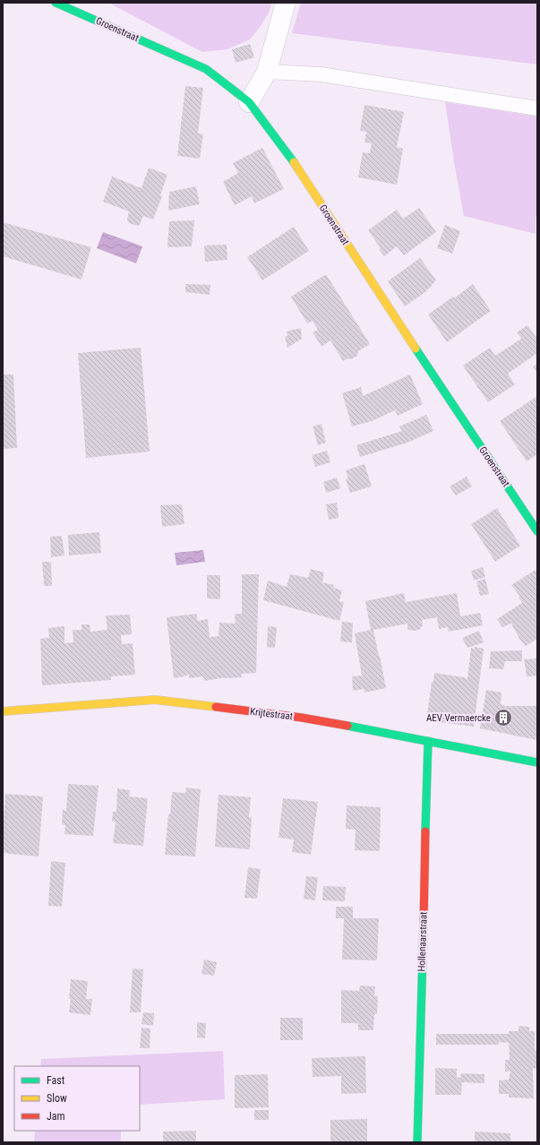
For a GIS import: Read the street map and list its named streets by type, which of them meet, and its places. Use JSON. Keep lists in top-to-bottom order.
{
  "streets": {
    "street": ["Groenstraat", "Krijtestraat", "Hollenaarstraat"]
  },
  "crossings": [
    ["Krijtestraat", "Hollenaarstraat"]
  ],
  "places": {
    "building": ["AEV Vermaercke"]
  },
  "legend": ["Fast", "Slow", "Jam"]
}
